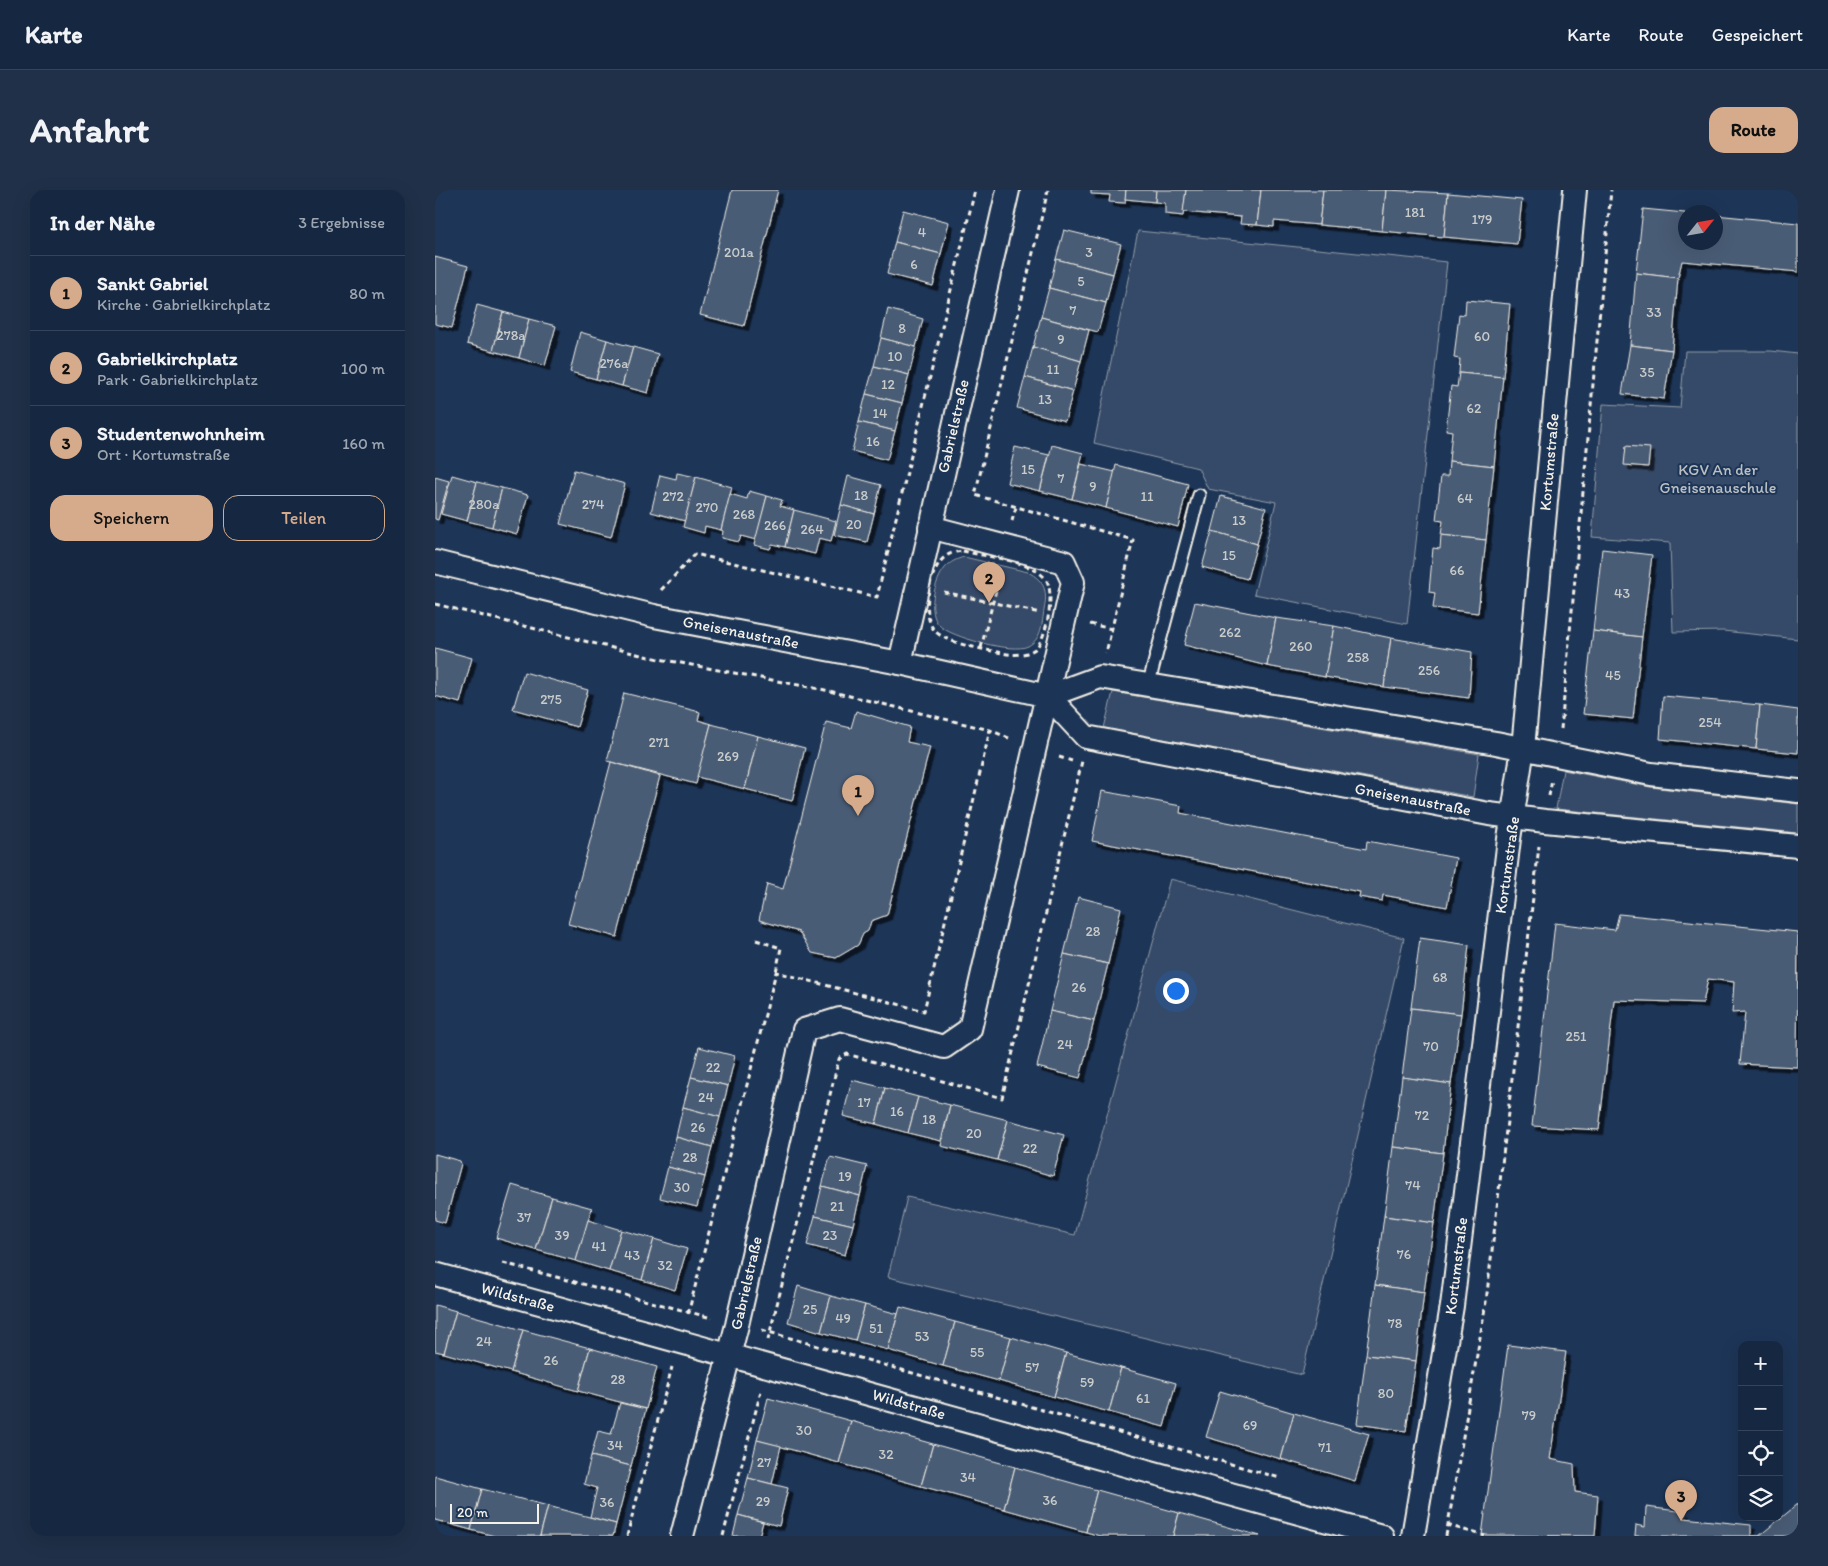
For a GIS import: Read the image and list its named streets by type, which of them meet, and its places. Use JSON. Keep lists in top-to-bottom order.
{
  "streets": {
    "street": [
      "Gabrielstraße",
      "Kortumstraße",
      "Gneisenaustraße",
      "Wildstraße"
    ]
  },
  "crossings": [
    ["Gabrielstraße", "Gneisenaustraße"],
    ["Gabrielstraße", "Wildstraße"],
    ["Kortumstraße", "Gneisenaustraße"]
  ],
  "parks": ["KGV An der Gneisenauschule"],
  "house_numbers": [
    "181",
    "179",
    "4",
    "201a",
    "3",
    "6",
    "5",
    "7",
    "33",
    "8",
    "278a",
    "60",
    "9",
    "10",
    "276a",
    "11",
    "35",
    "12",
    "13",
    "62",
    "14",
    "16",
    "15",
    "7",
    "9",
    "18",
    "272",
    "11",
    "64",
    "280a",
    "274",
    "270",
    "268",
    "13",
    "20",
    "266",
    "264",
    "15",
    "66",
    "43",
    "262",
    "260",
    "258",
    "256",
    "45",
    "275",
    "254",
    "271",
    "269",
    "28",
    "68",
    "26",
    "251",
    "24",
    "70",
    "22",
    "24",
    "17",
    "16",
    "72",
    "18",
    "26",
    "20",
    "22",
    "28",
    "19",
    "74",
    "30",
    "21",
    "37",
    "39",
    "23",
    "41",
    "76",
    "43",
    "32",
    "25",
    "49",
    "78",
    "51",
    "53",
    "24",
    "55",
    "26",
    "57",
    "28",
    "59",
    "80",
    "61",
    "79",
    "69",
    "30",
    "34",
    "71",
    "32",
    "27",
    "34",
    "36",
    "29",
    "36"
  ],
  "scale_bar": "20 m",
  "north": "top right",
  "page": {
    "header": "Karte",
    "nav": ["Karte", "Route", "Gespeichert"],
    "buttons": [
      "Route",
      ["Speichern", "Teilen"]
    ],
    "title": "Anfahrt",
    "heading": ["In der Nähe", "3 Ergebnisse"],
    "list": [
      {
        "mark": "1",
        "name": "Sankt Gabriel",
        "note": "Kirche · Gabrielkirchplatz",
        "value": "80 m"
      },
      {
        "mark": "2",
        "name": "Gabrielkirchplatz",
        "note": "Park · Gabrielkirchplatz",
        "value": "100 m"
      },
      {
        "mark": "3",
        "name": "Studentenwohnheim",
        "note": "Ort · Kortumstraße",
        "value": "160 m"
      }
    ],
    "pins": ["2", "1", "3"],
    "map_buttons": ["+", "−"],
    "scale": "20 m"
  }
}
